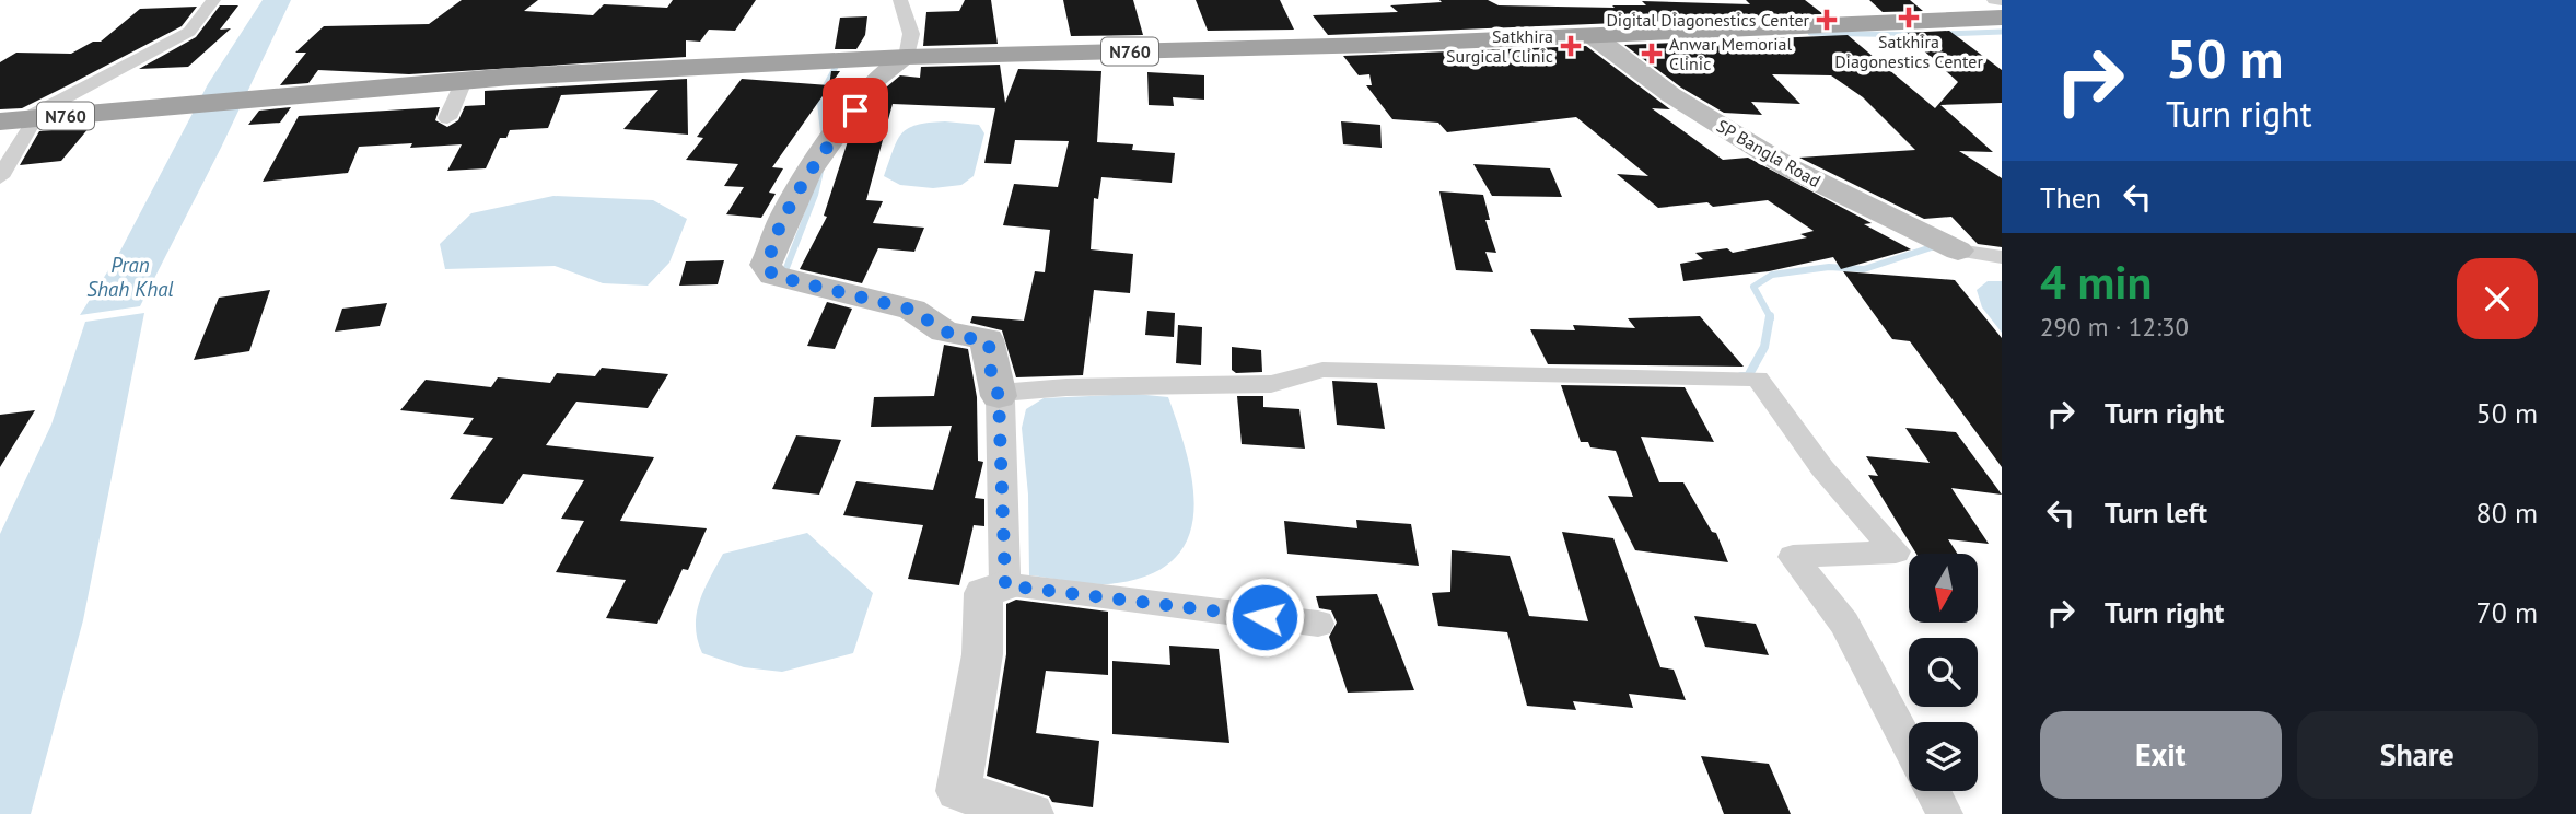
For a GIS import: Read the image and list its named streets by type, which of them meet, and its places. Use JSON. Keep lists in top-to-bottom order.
{
  "streets": {
    "highway": ["N760"],
    "main road": ["SP Bangla Road"]
  },
  "crossings": [
    ["N760", "SP Bangla Road"]
  ],
  "water": ["Pran Shah Khal"],
  "places": {
    "health": [
      "Satkhira Diagonestics Center",
      "Digital Diagonestics Center",
      "Satkhira Surgical Clinic",
      "Anwar Memorial Clinic"
    ]
  },
  "north": "bottom",
  "page": {
    "turn": ["50 m", "Turn right"],
    "then": "Then",
    "heading": ["4 min", "290 m · 12:30"],
    "list": [
      {
        "name": "Turn right",
        "value": "50 m"
      },
      {
        "name": "Turn left",
        "value": "80 m"
      },
      {
        "name": "Turn right",
        "value": "70 m"
      }
    ],
    "buttons": ["Exit", "Share"]
  }
}
